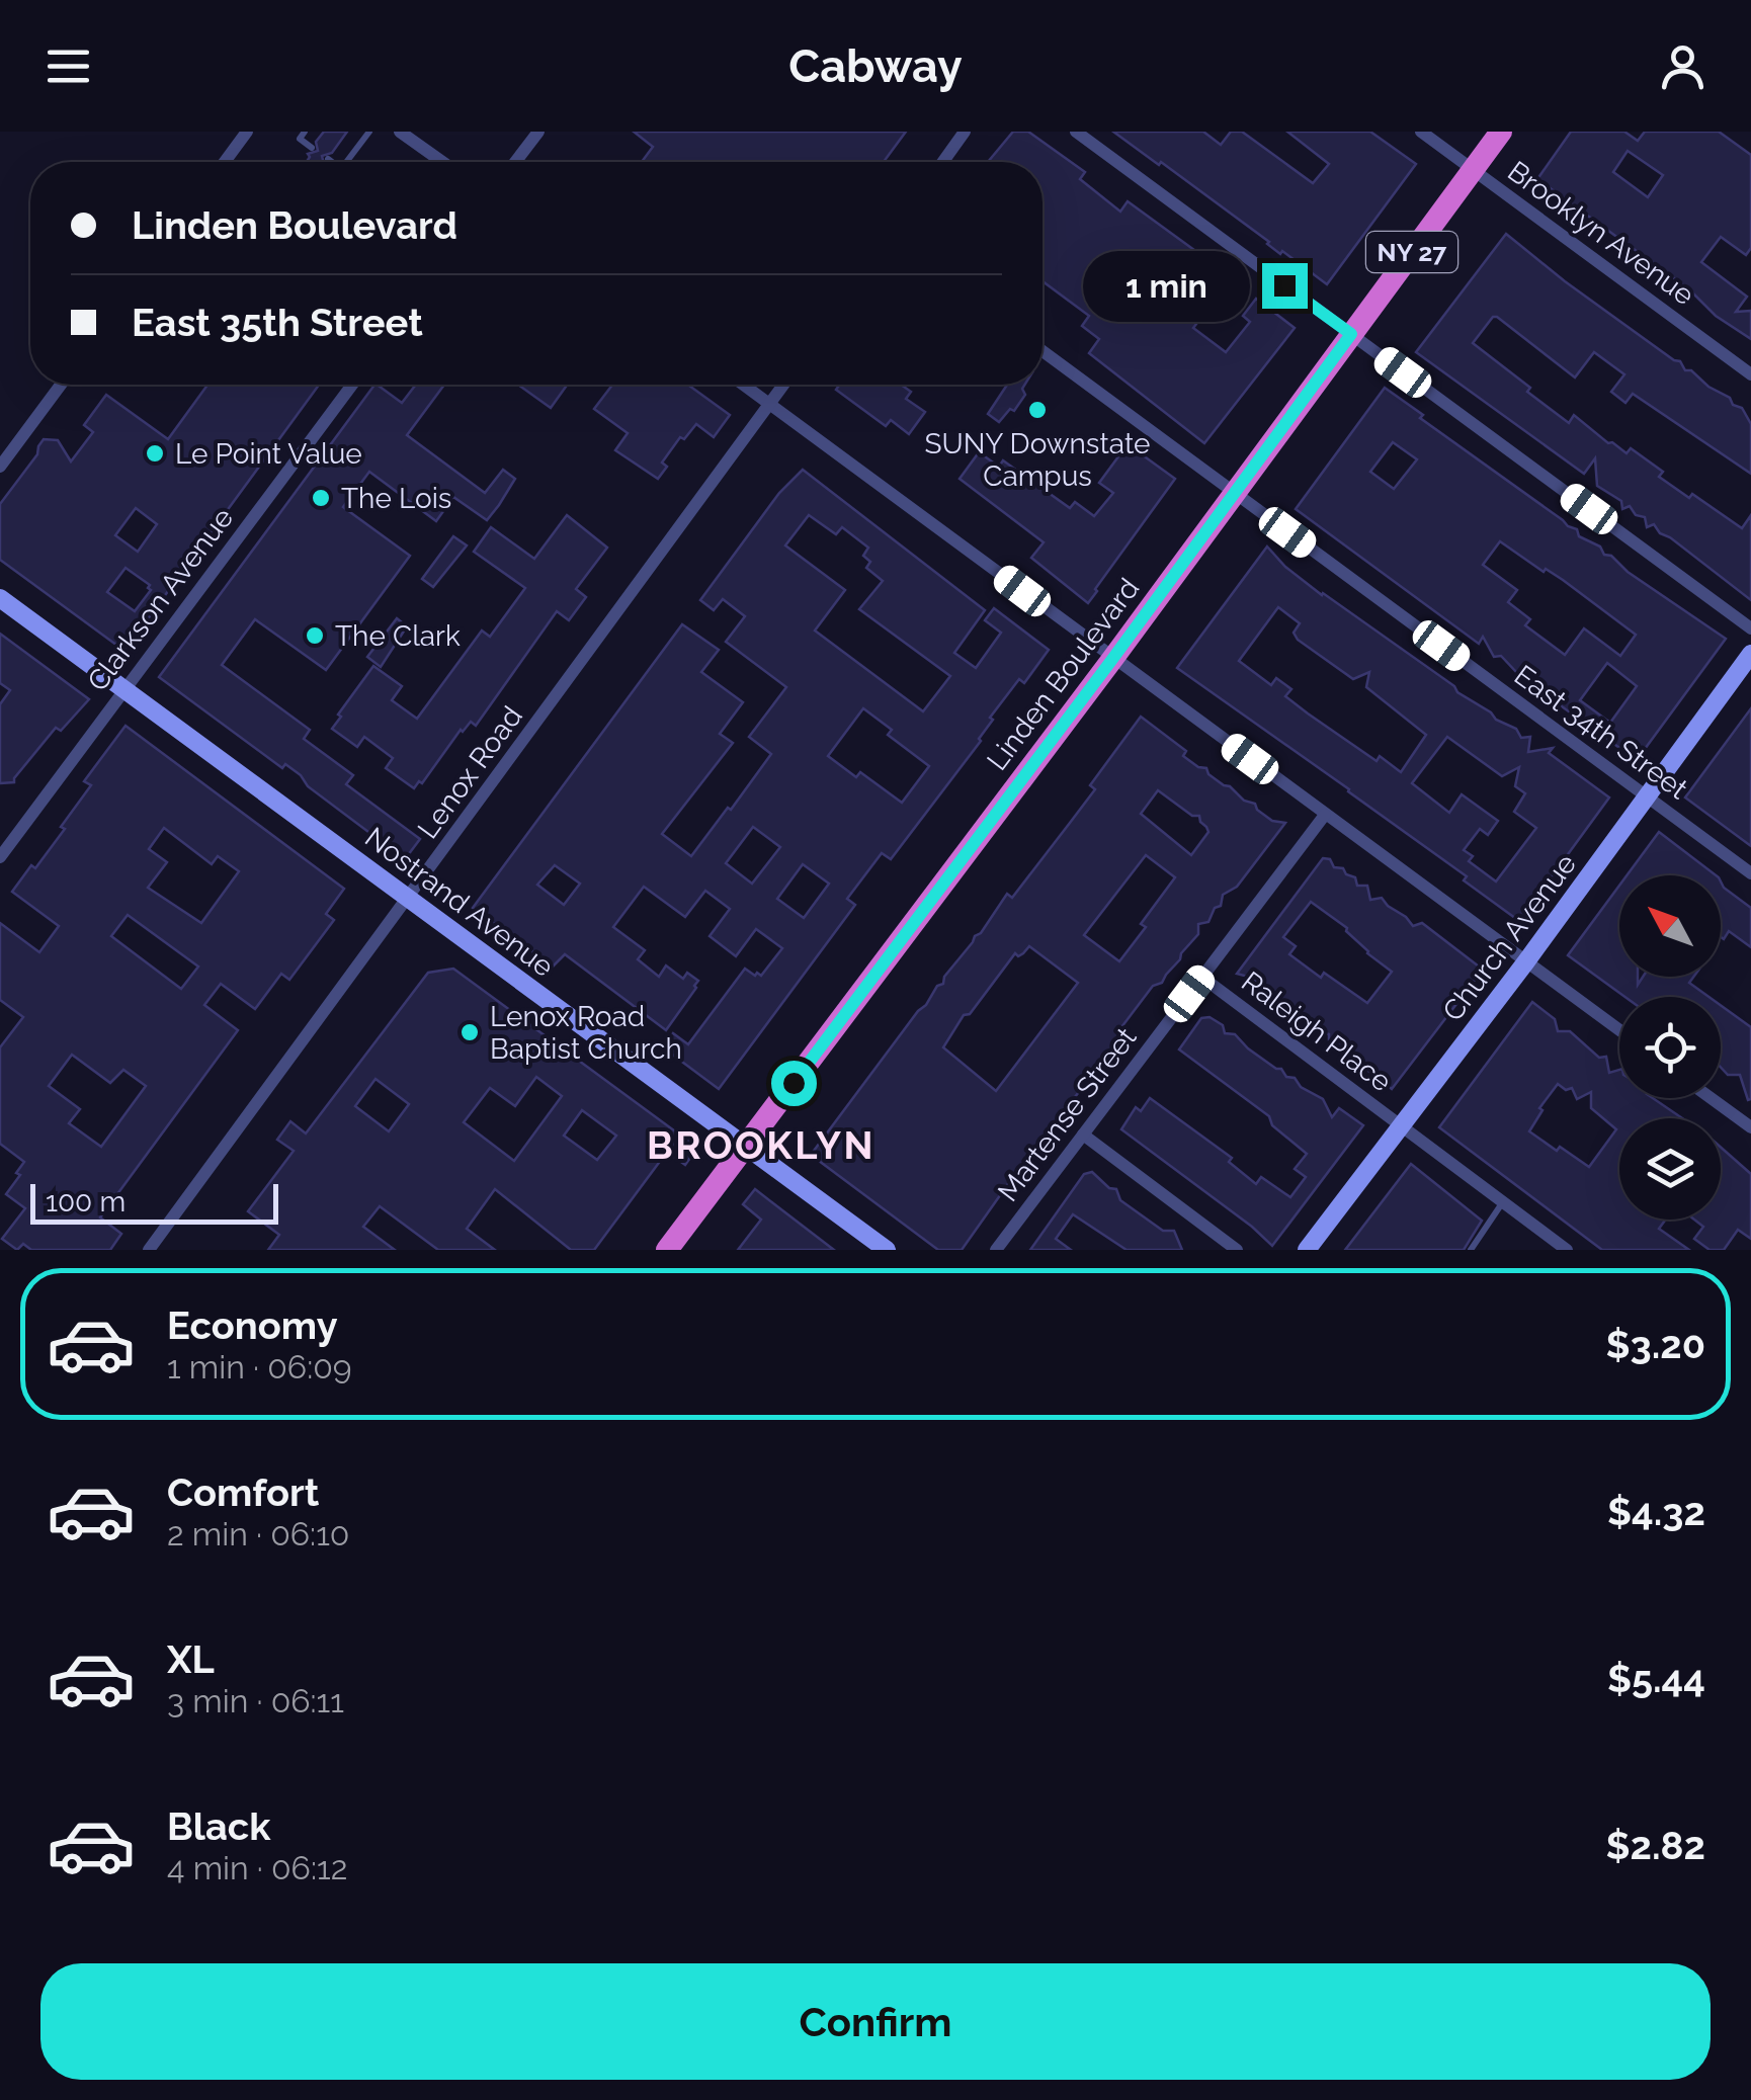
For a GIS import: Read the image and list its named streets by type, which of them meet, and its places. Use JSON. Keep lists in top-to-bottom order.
{
  "streets": {
    "highway": ["NY 27", "Linden Boulevard"],
    "main road": ["Nostrand Avenue", "Church Avenue"],
    "street": [
      "Brooklyn Avenue",
      "Clarkson Avenue",
      "East 34th Street",
      "Lenox Road",
      "Raleigh Place",
      "Martense Street"
    ]
  },
  "crossings": [
    ["Brooklyn Avenue", "Linden Boulevard"],
    ["Clarkson Avenue", "Nostrand Avenue"],
    ["Linden Boulevard", "East 34th Street"],
    ["Linden Boulevard", "Nostrand Avenue"],
    ["East 34th Street", "Church Avenue"],
    ["Lenox Road", "Nostrand Avenue"],
    ["Church Avenue", "Raleigh Place"],
    ["Raleigh Place", "Martense Street"]
  ],
  "districts": ["BROOKLYN"],
  "places": [
    "SUNY Downstate Campus",
    "Le Point Value",
    "The Lois",
    "The Clark",
    "Lenox Road Baptist Church"
  ],
  "scale_bar": "100 m",
  "north": "top left",
  "page": {
    "header": "Cabway",
    "banner": ["Linden Boulevard", "East 35th Street"],
    "bubble": "1 min",
    "scale": "100 m",
    "list": [
      {
        "name": "Economy",
        "note": "1 min · 06:09",
        "value": "$3.20"
      },
      {
        "name": "Comfort",
        "note": "2 min · 06:10",
        "value": "$4.32"
      },
      {
        "name": "XL",
        "note": "3 min · 06:11",
        "value": "$5.44"
      },
      {
        "name": "Black",
        "note": "4 min · 06:12",
        "value": "$2.82"
      }
    ],
    "buttons": "Confirm"
  }
}
